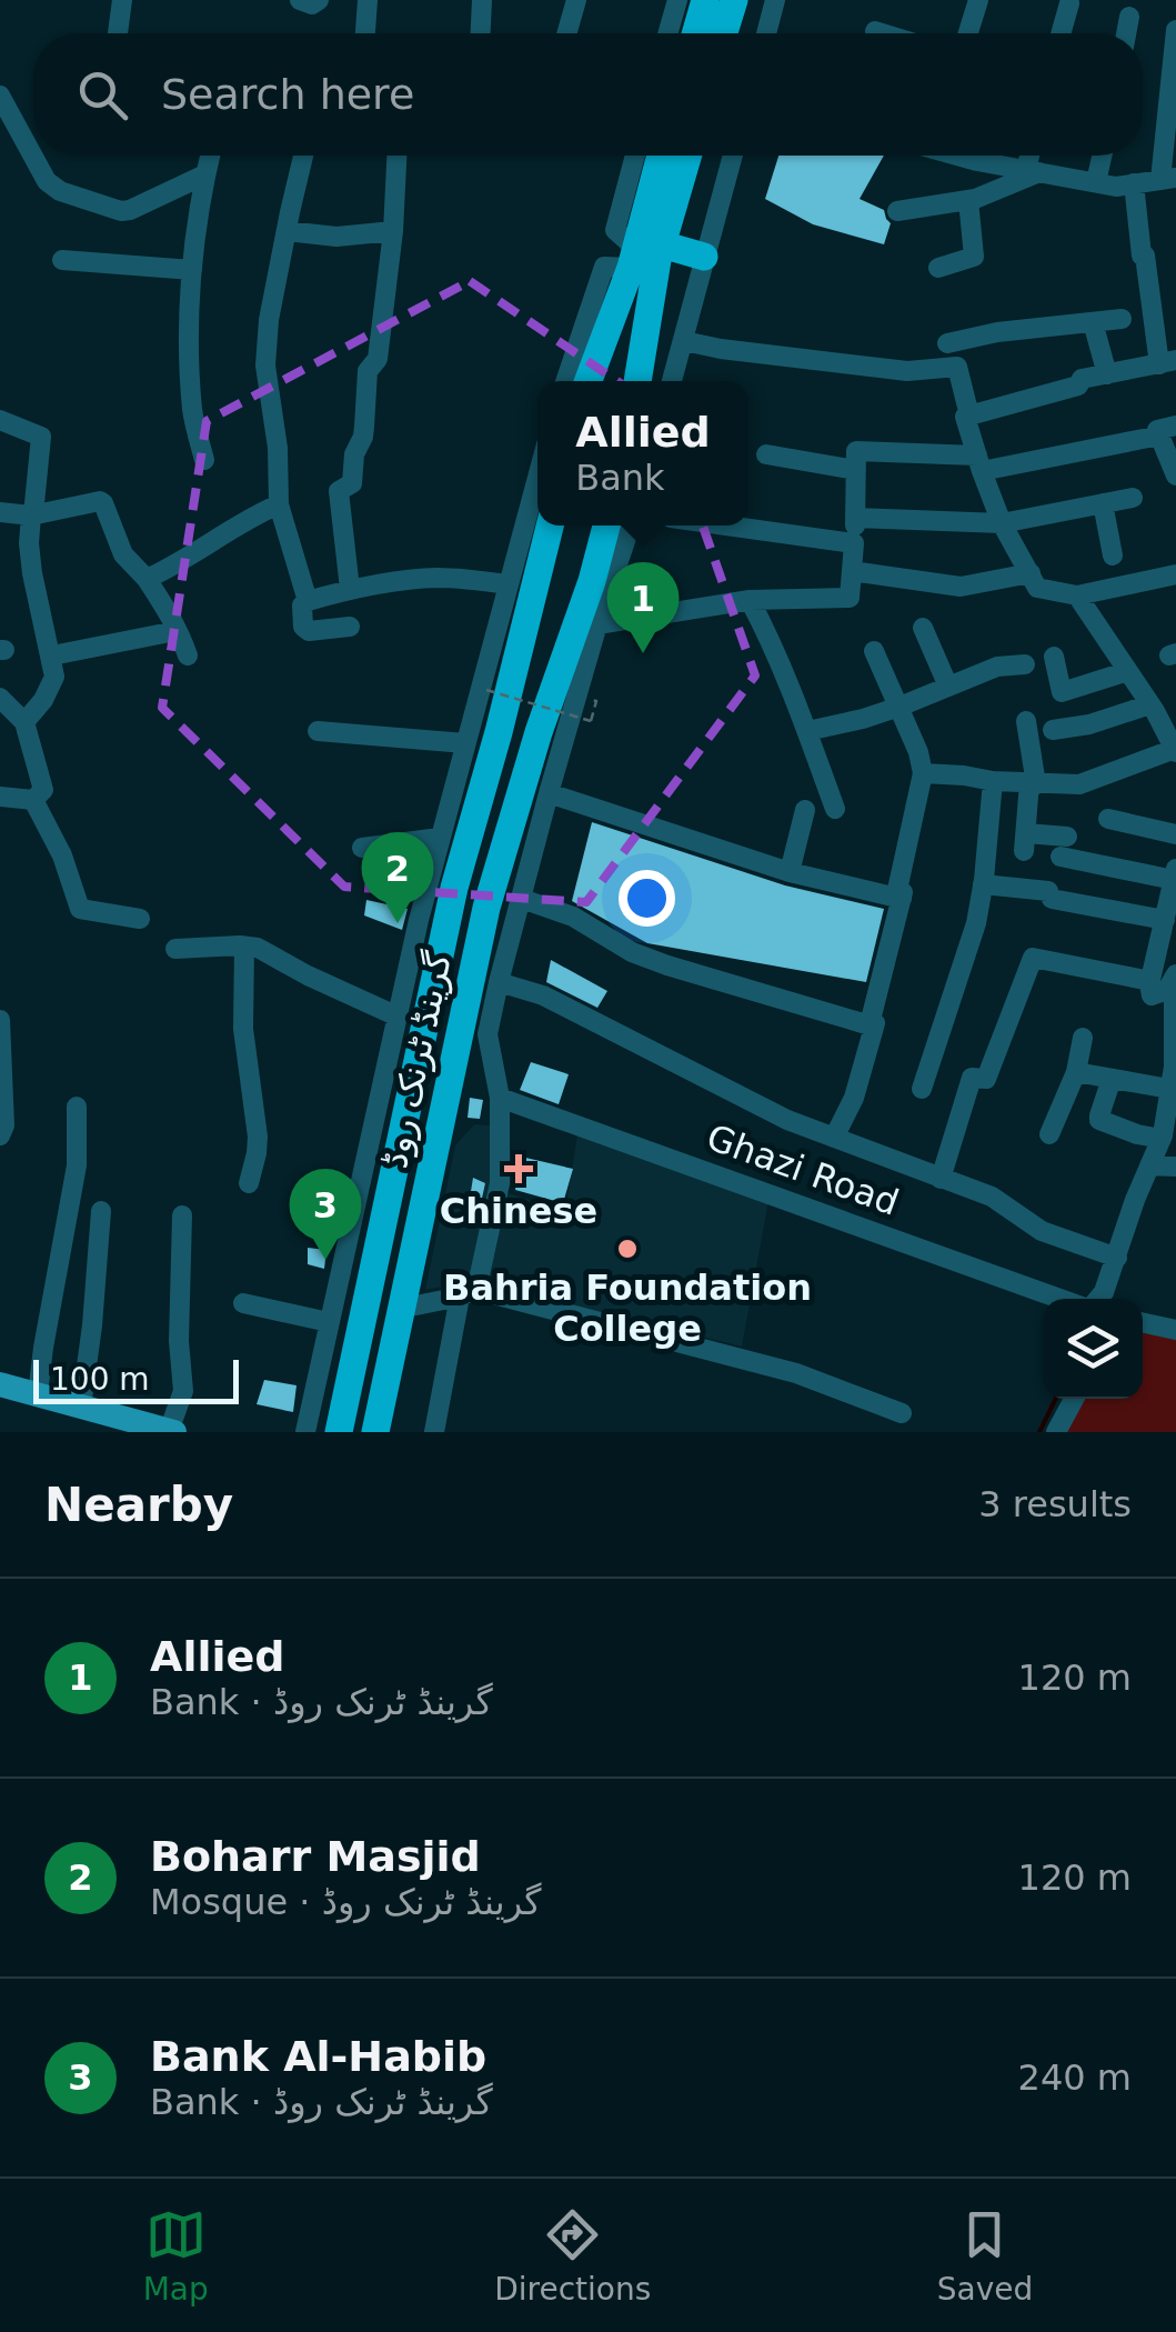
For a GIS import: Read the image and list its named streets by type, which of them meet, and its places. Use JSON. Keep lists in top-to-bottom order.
{
  "streets": {
    "highway": ["گرینڈ ٹرنک روڈ"],
    "street": ["Ghazi Road"]
  },
  "places": {
    "health": ["Chinese"],
    "other": ["Bahria Foundation College"]
  },
  "scale_bar": "100 m",
  "page": {
    "search": "Search here",
    "popup": ["Allied", "Bank"],
    "pins": ["1", "2", "3"],
    "scale": "100 m",
    "heading": ["Nearby", "3 results"],
    "list": [
      {
        "mark": "1",
        "name": "Allied",
        "note": "Bank · گرینڈ ٹرنک روڈ",
        "value": "120 m"
      },
      {
        "mark": "2",
        "name": "Boharr Masjid",
        "note": "Mosque · گرینڈ ٹرنک روڈ",
        "value": "120 m"
      },
      {
        "mark": "3",
        "name": "Bank Al-Habib",
        "note": "Bank · گرینڈ ٹرنک روڈ",
        "value": "240 m"
      }
    ],
    "nav": ["Map", "Directions", "Saved"]
  }
}
